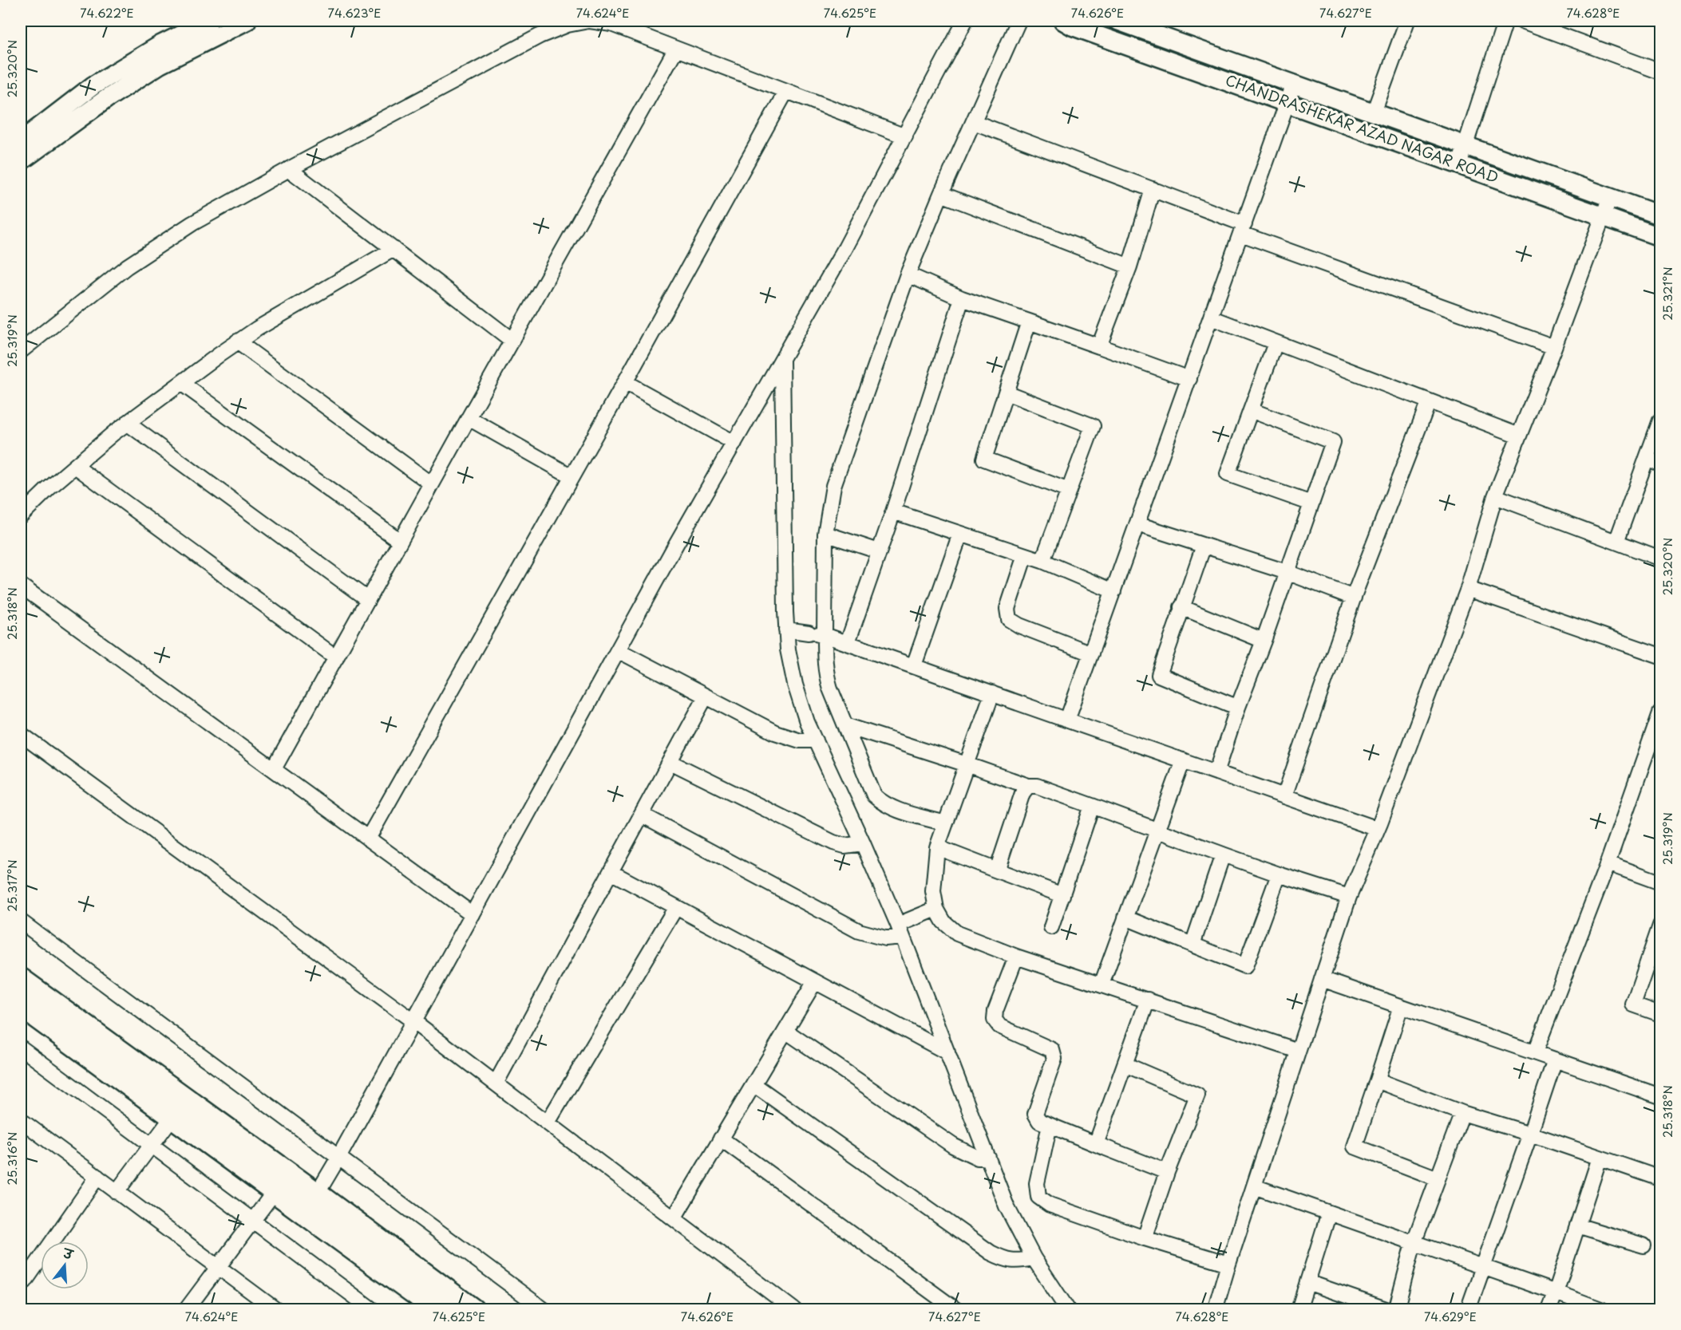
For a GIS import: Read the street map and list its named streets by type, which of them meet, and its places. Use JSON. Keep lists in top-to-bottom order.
{
  "streets": {
    "street": ["CHANDRASHEKAR AZAD NAGAR ROAD"]
  },
  "north": "top",
  "coordinates": [
    "74.622°E",
    "74.623°E",
    "74.624°E",
    "74.625°E",
    "74.626°E",
    "74.627°E",
    "74.628°E",
    "25.320°N",
    "25.321°N",
    "25.319°N",
    "25.318°N",
    "25.317°N",
    "25.316°N",
    "74.629°E"
  ]
}
